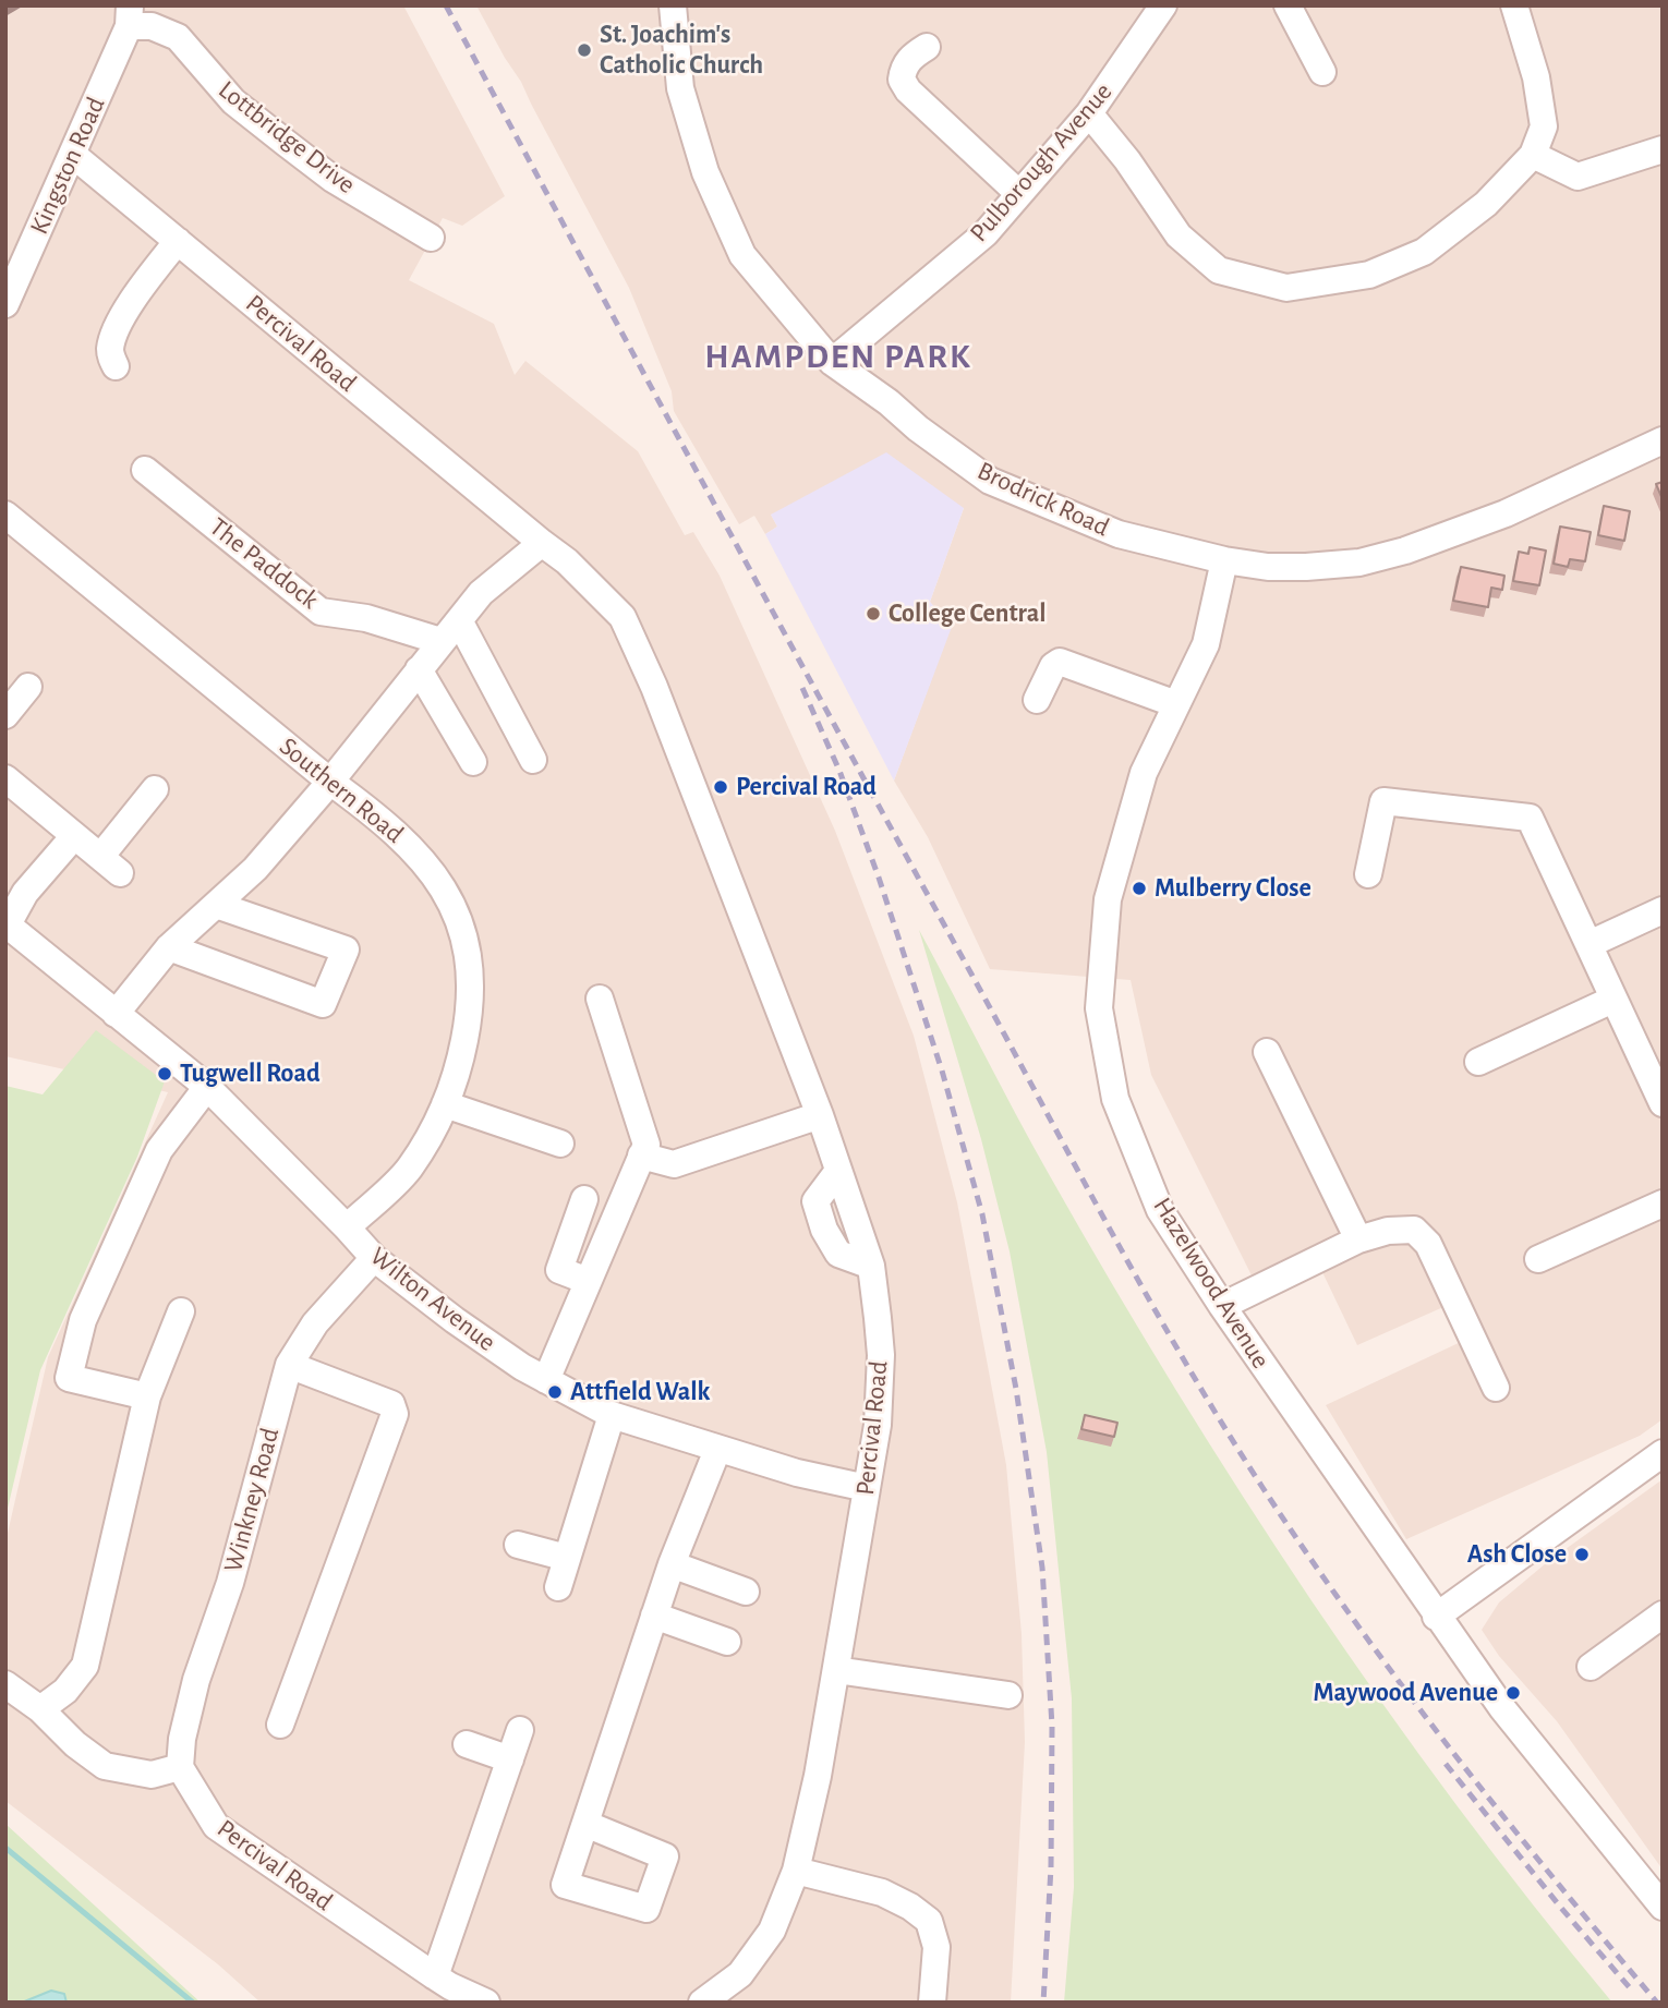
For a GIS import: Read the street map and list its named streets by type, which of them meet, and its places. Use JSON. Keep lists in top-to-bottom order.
{
  "streets": {
    "street": [
      "Lottbridge Drive",
      "Pulborough Avenue",
      "Kingston Road",
      "Percival Road",
      "Brodrick Road",
      "The Paddock",
      "Southern Road",
      "Hazelwood Avenue",
      "Wilton Avenue",
      "Winkney Road"
    ]
  },
  "crossings": [
    ["Lottbridge Drive", "Kingston Road"],
    ["Pulborough Avenue", "Brodrick Road"],
    ["Kingston Road", "Percival Road"],
    ["Percival Road", "Wilton Avenue"],
    ["Percival Road", "Winkney Road"],
    ["Brodrick Road", "Hazelwood Avenue"],
    ["Southern Road", "Wilton Avenue"],
    ["Wilton Avenue", "Winkney Road"]
  ],
  "districts": ["HAMPDEN PARK"],
  "places": [
    "St. Joachim's Catholic Church",
    "College Central",
    "Percival Road",
    "Mulberry Close",
    "Tugwell Road",
    "Attfield Walk",
    "Ash Close",
    "Maywood Avenue"
  ]
}
